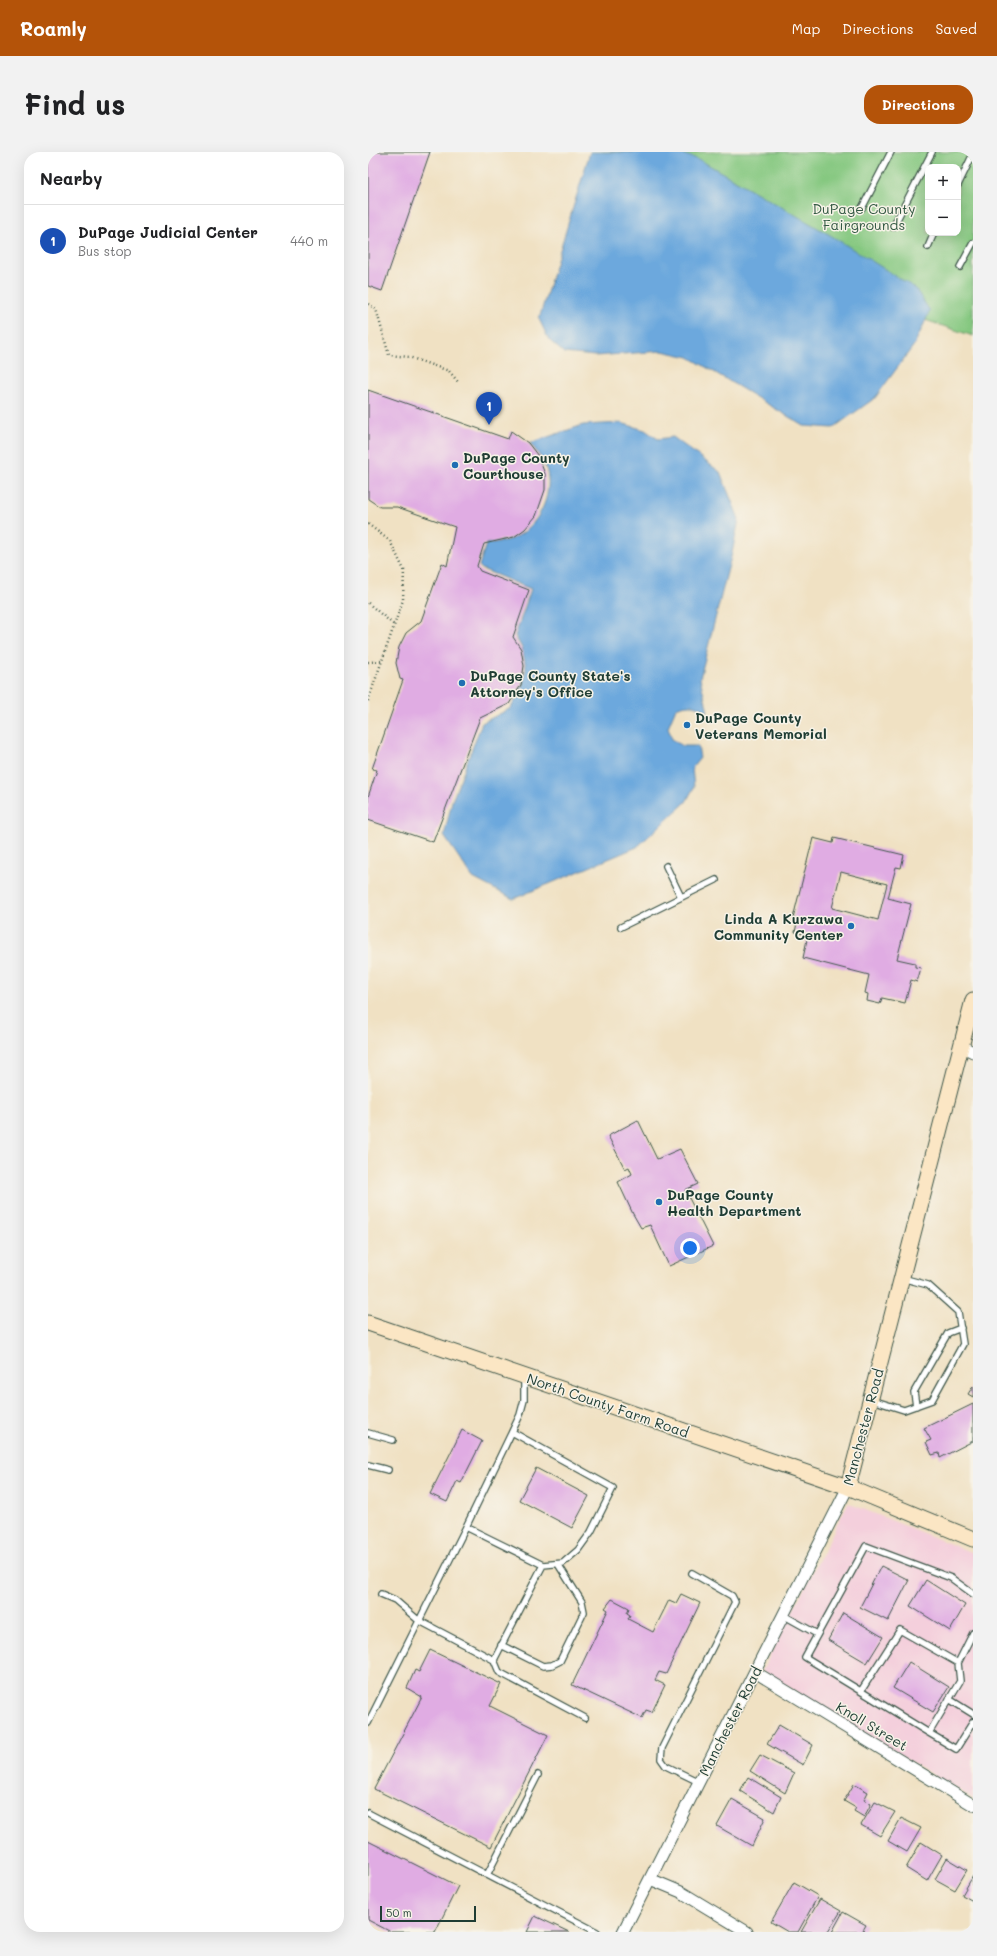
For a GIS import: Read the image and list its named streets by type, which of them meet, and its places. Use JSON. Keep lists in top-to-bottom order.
{
  "streets": {
    "main road": ["North County Farm Road", "Manchester Road"],
    "street": ["Knoll Street"]
  },
  "crossings": [
    ["North County Farm Road", "Manchester Road"],
    ["Manchester Road", "Knoll Street"]
  ],
  "parks": ["DuPage County Fairgrounds"],
  "places": [
    "DuPage County Courthouse",
    "DuPage County State's Attorney's Office",
    "DuPage County Veterans Memorial",
    "Linda A Kurzawa Community Center",
    "DuPage County Health Department"
  ],
  "scale_bar": "50 m",
  "page": {
    "header": "Roamly",
    "nav": ["Map", "Directions", "Saved"],
    "buttons": "Directions",
    "title": "Find us",
    "heading": "Nearby",
    "map_buttons": ["+", "−"],
    "list": [
      {
        "mark": "1",
        "name": "DuPage Judicial Center",
        "note": "Bus stop",
        "value": "440 m"
      }
    ],
    "pins": "1",
    "scale": "50 m"
  }
}
